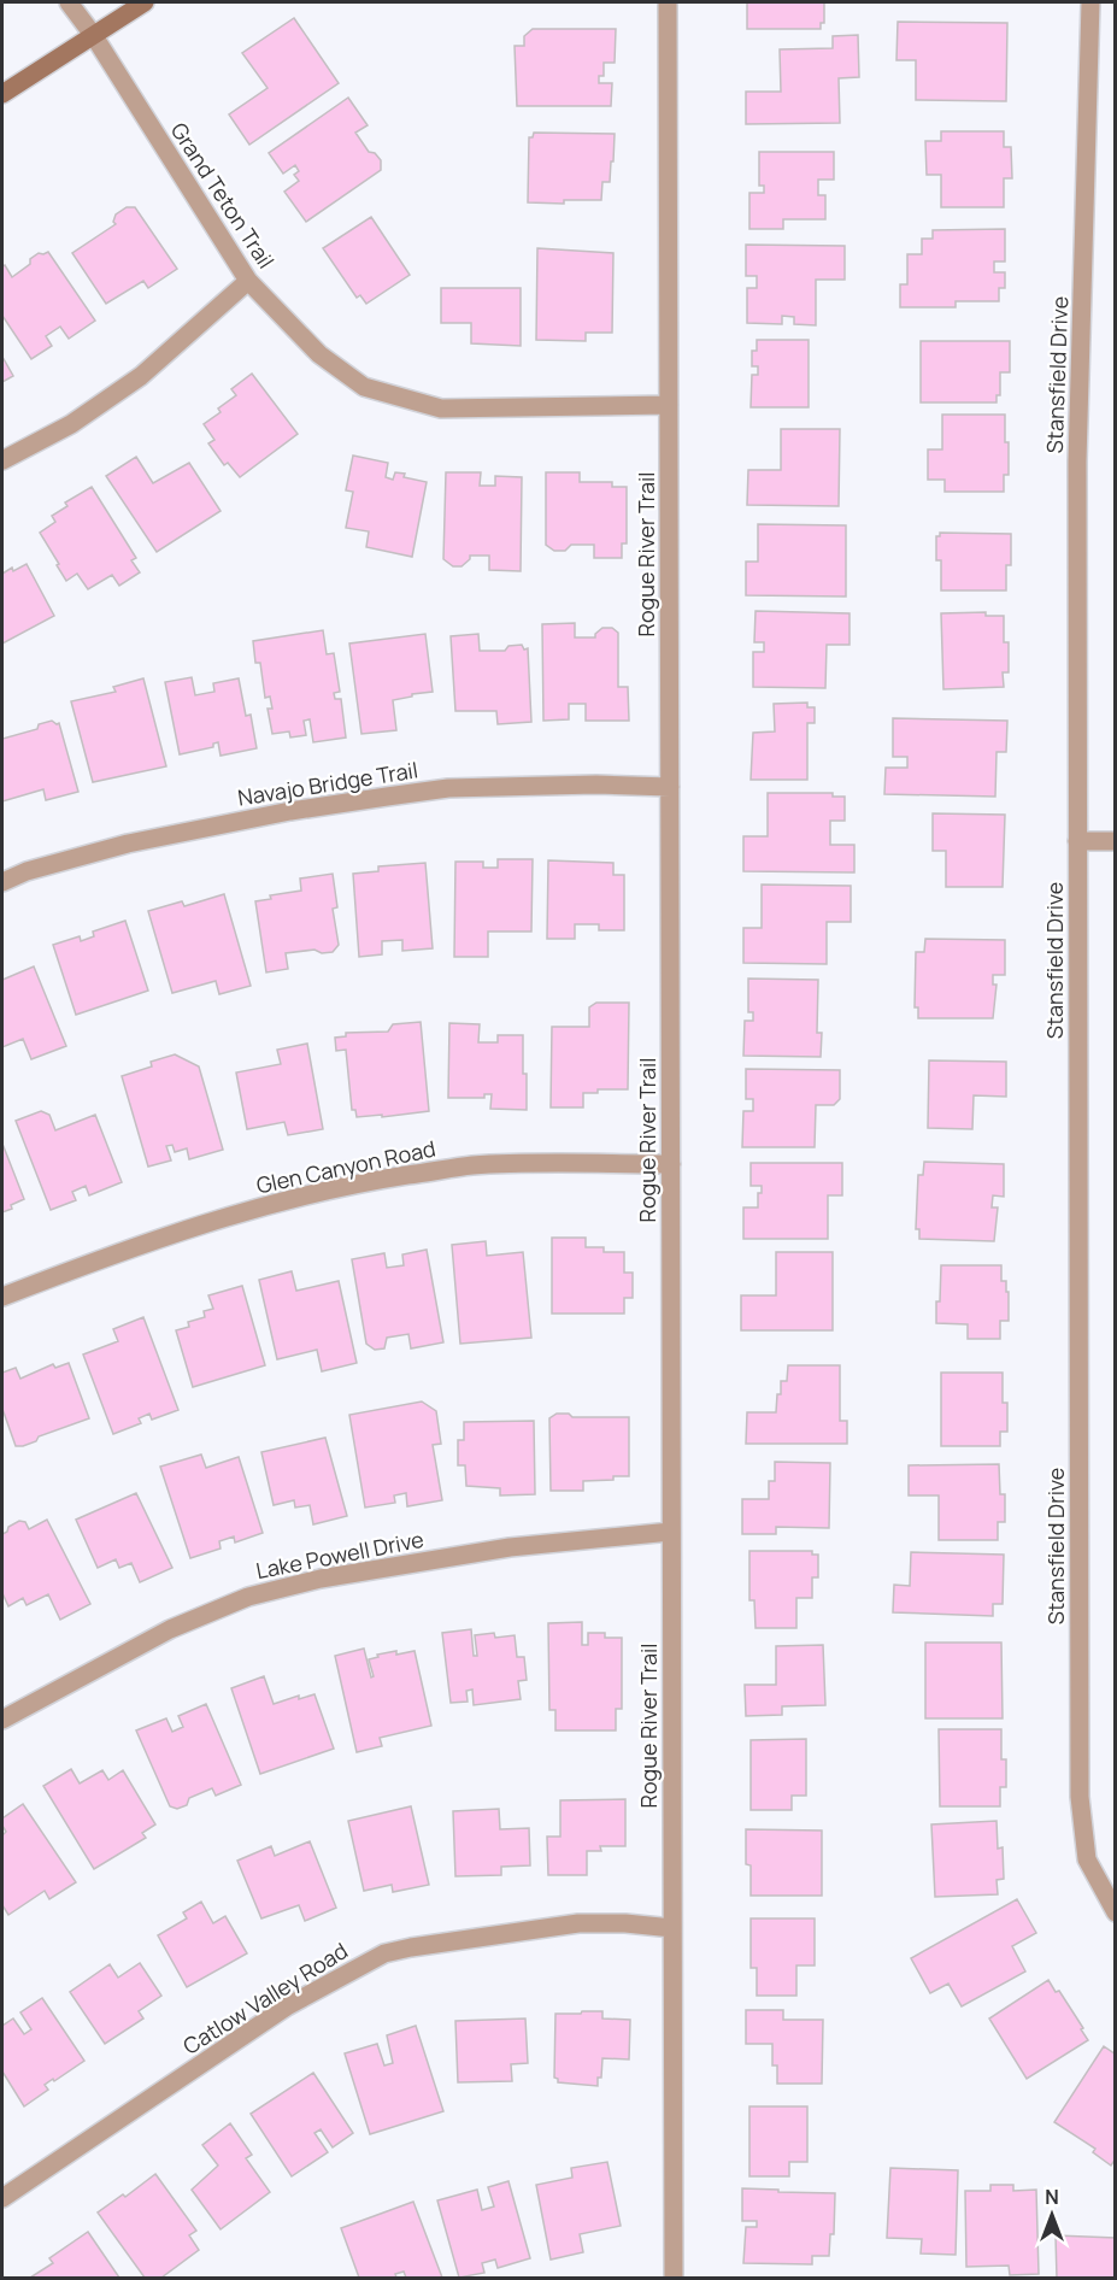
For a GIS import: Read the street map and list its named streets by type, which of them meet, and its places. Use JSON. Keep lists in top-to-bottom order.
{
  "streets": {
    "street": [
      "Grand Teton Trail",
      "Stansfield Drive",
      "Rogue River Trail",
      "Navajo Bridge Trail",
      "Glen Canyon Road",
      "Lake Powell Drive",
      "Catlow Valley Road"
    ]
  },
  "crossings": [
    ["Grand Teton Trail", "Rogue River Trail"],
    ["Rogue River Trail", "Navajo Bridge Trail"],
    ["Rogue River Trail", "Glen Canyon Road"],
    ["Rogue River Trail", "Lake Powell Drive"],
    ["Rogue River Trail", "Catlow Valley Road"]
  ],
  "north": "top"
}
